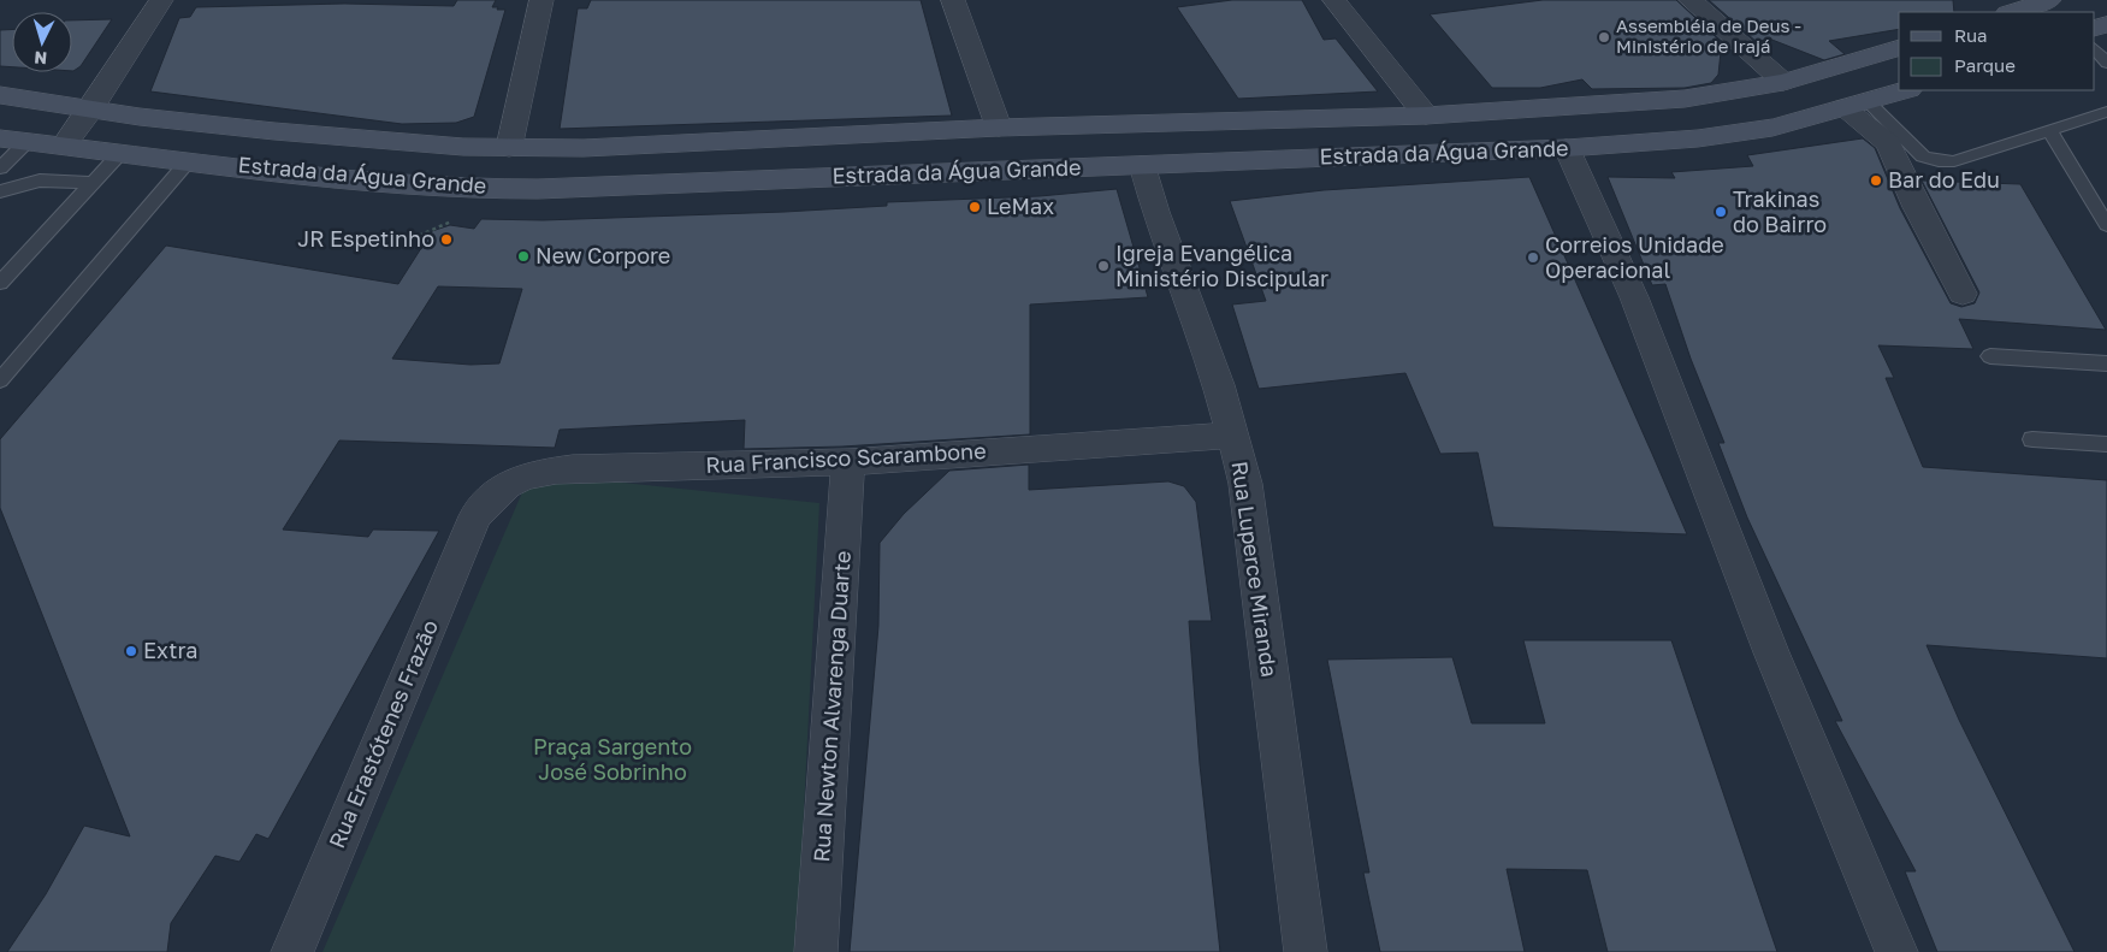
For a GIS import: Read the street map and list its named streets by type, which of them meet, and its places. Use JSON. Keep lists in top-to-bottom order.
{
  "streets": {
    "main road": ["Estrada da Água Grande"],
    "street": [
      "Rua Francisco Scarambone",
      "Rua Luperce Miranda",
      "Rua Newton Alvarenga Duarte",
      "Rua Erastótenes Frazão"
    ]
  },
  "crossings": [
    ["Estrada da Água Grande", "Rua Luperce Miranda"],
    ["Rua Francisco Scarambone", "Rua Luperce Miranda"],
    ["Rua Francisco Scarambone", "Rua Newton Alvarenga Duarte"],
    ["Rua Francisco Scarambone", "Rua Erastótenes Frazão"]
  ],
  "parks": ["Praça Sargento José Sobrinho"],
  "places": [
    "Assembléia de Deus - Ministério de Irajá",
    "Bar do Edu",
    "LeMax",
    "Trakinas do Bairro",
    "JR Espetinho",
    "New Corpore",
    "Correios Unidade Operacional",
    "Igreja Evangélica Ministério Discipular",
    "Extra"
  ],
  "legend": ["Rua", "Parque"],
  "north": "bottom"
}
